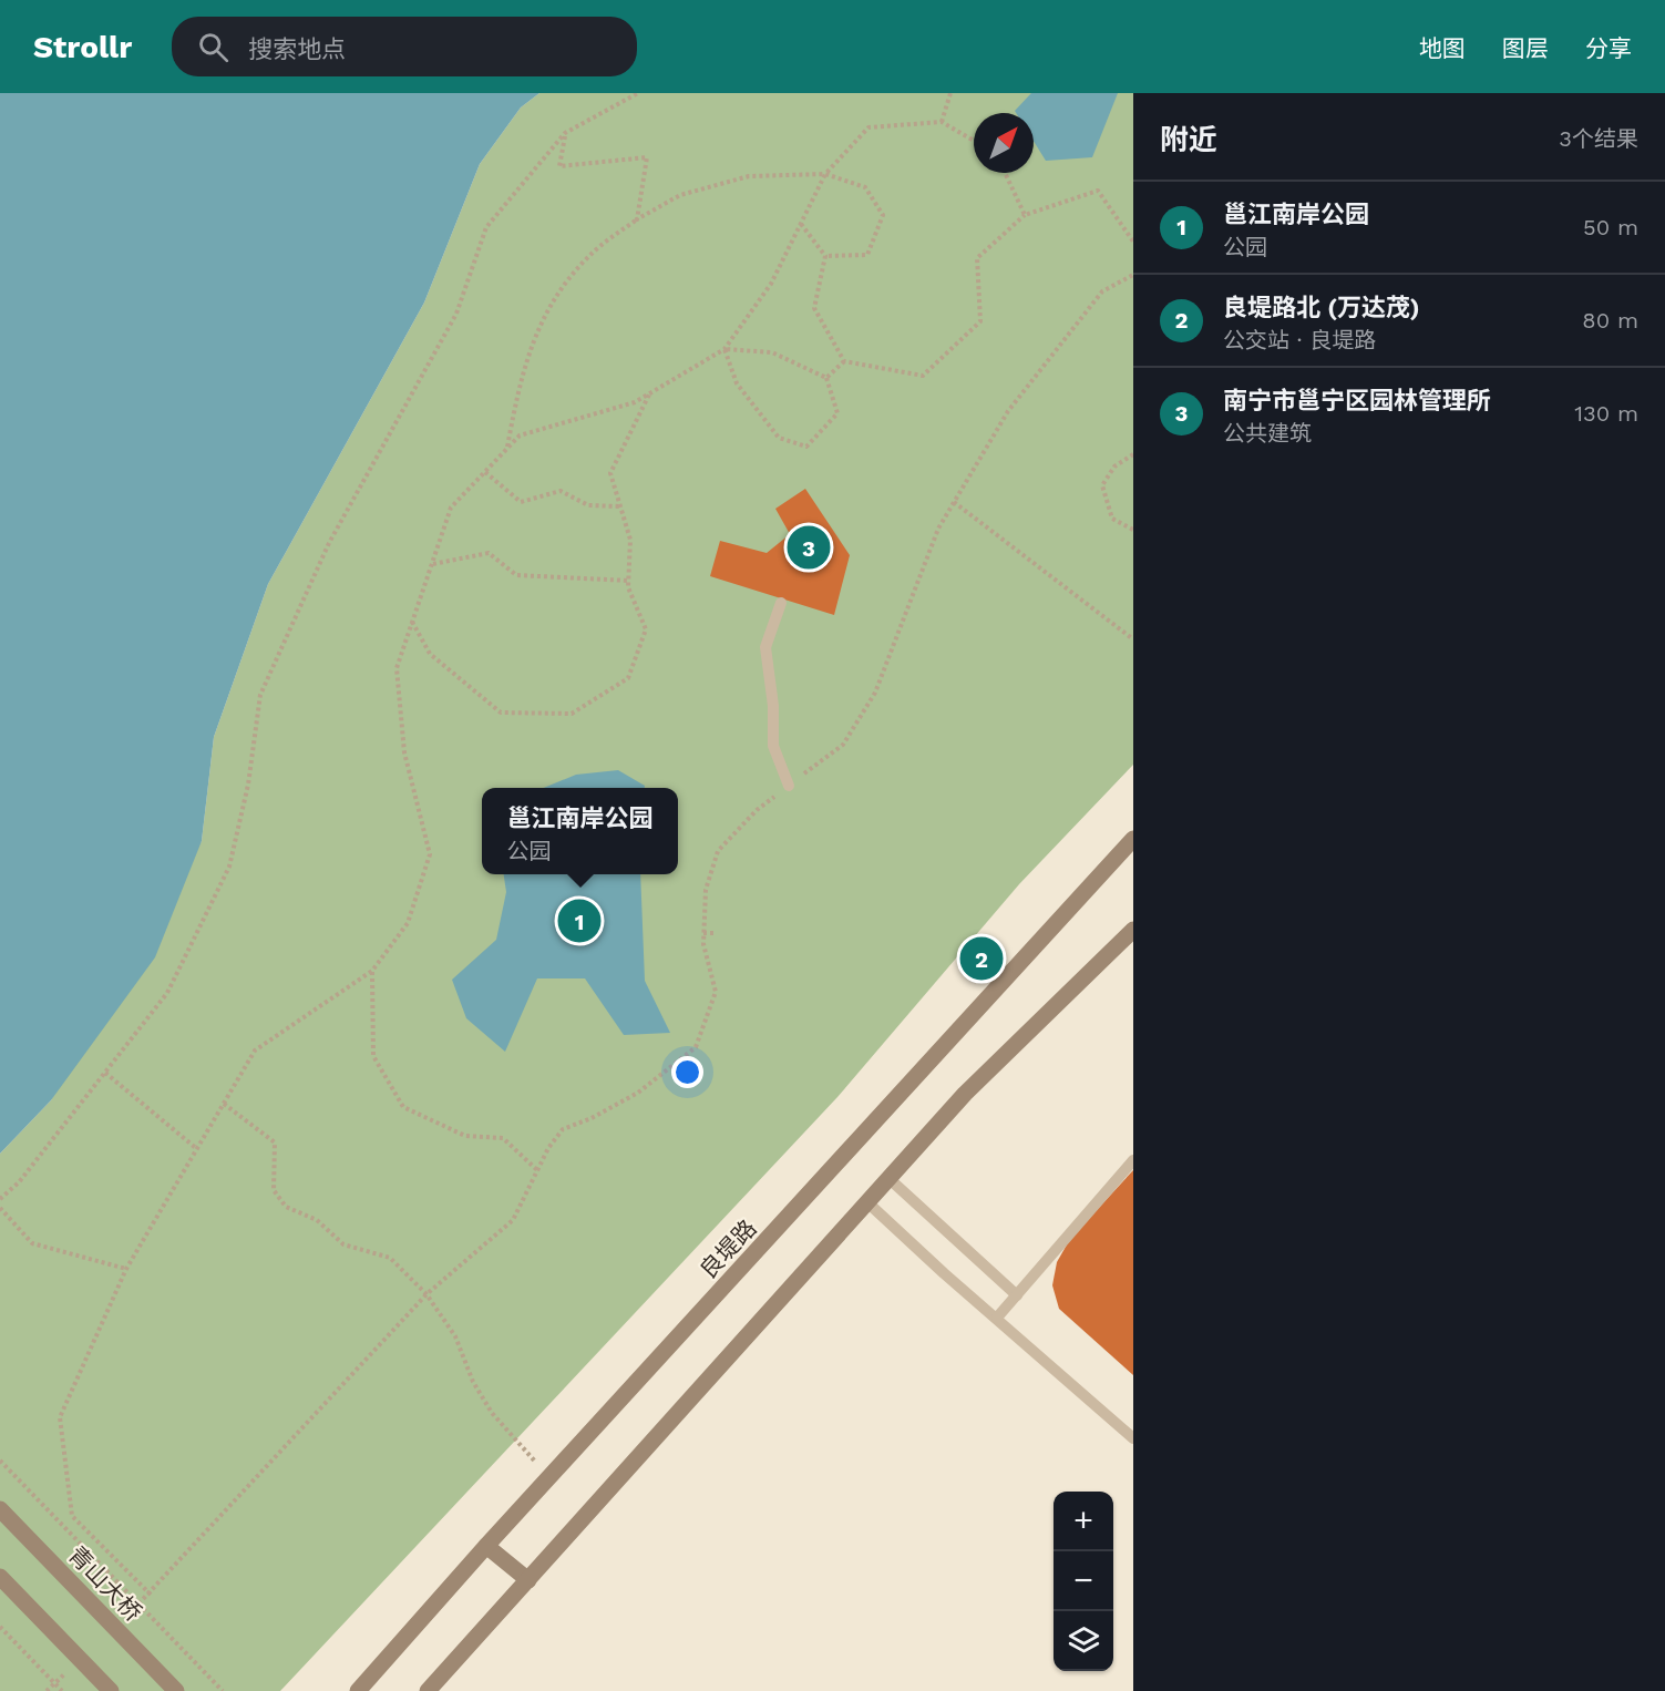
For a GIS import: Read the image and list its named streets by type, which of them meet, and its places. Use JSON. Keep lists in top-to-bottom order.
{
  "streets": {
    "main road": ["良堤路", "青山大桥"]
  },
  "north": "top right",
  "page": {
    "header": "Strollr",
    "search": "搜索地点",
    "nav": ["地图", "图层", "分享"],
    "heading": ["附近", "3个结果"],
    "list": [
      {
        "mark": "1",
        "name": "邕江南岸公园",
        "note": "公园",
        "value": "50 m"
      },
      {
        "mark": "2",
        "name": "良堤路北 (万达茂)",
        "note": "公交站 · 良堤路",
        "value": "80 m"
      },
      {
        "mark": "3",
        "name": "南宁市邕宁区园林管理所",
        "note": "公共建筑",
        "value": "130 m"
      }
    ],
    "pins": ["3", "1", "2"],
    "popup": ["邕江南岸公园", "公园"],
    "map_buttons": ["+", "−"]
  }
}
